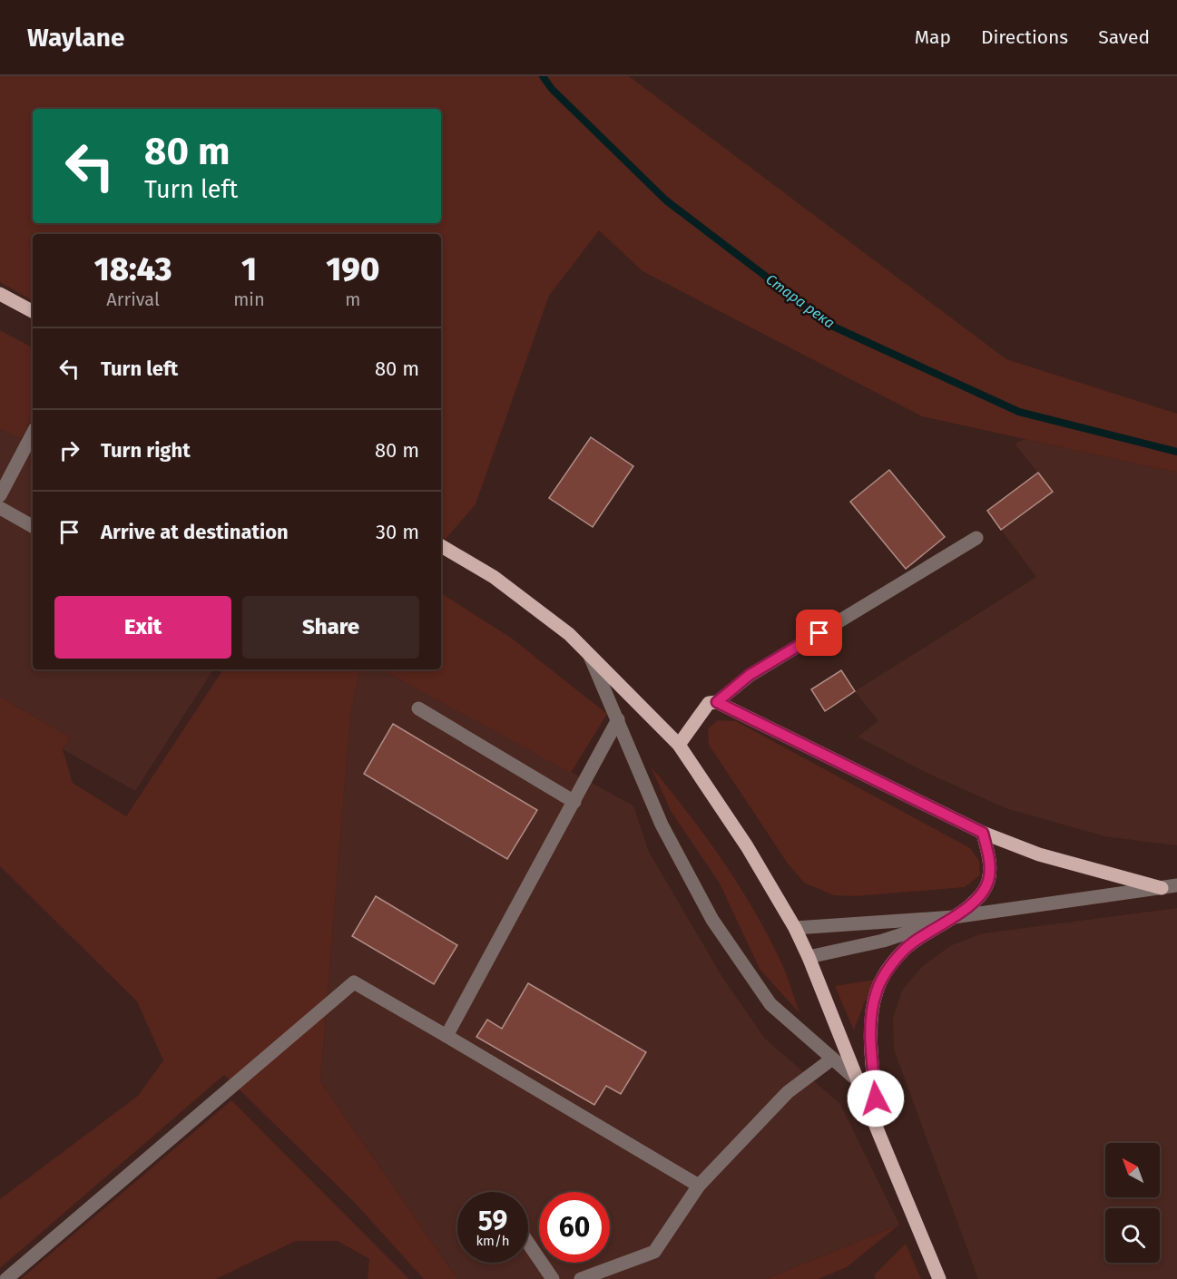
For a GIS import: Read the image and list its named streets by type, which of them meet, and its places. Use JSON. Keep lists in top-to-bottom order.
{
  "water": ["Стара река"],
  "north": "top left",
  "page": {
    "header": "Waylane",
    "nav": ["Map", "Directions", "Saved"],
    "turn": ["80 m", "Turn left"],
    "eta": [
      "18:43",
      "Arrival",
      "1",
      "min",
      "190",
      "m"
    ],
    "list": [
      {
        "name": "Turn left",
        "value": "80 m"
      },
      {
        "name": "Turn right",
        "value": "80 m"
      },
      {
        "name": "Arrive at destination",
        "value": "30 m"
      }
    ],
    "buttons": ["Exit", "Share"],
    "speed": "59 km/h",
    "limit": "60"
  }
}
